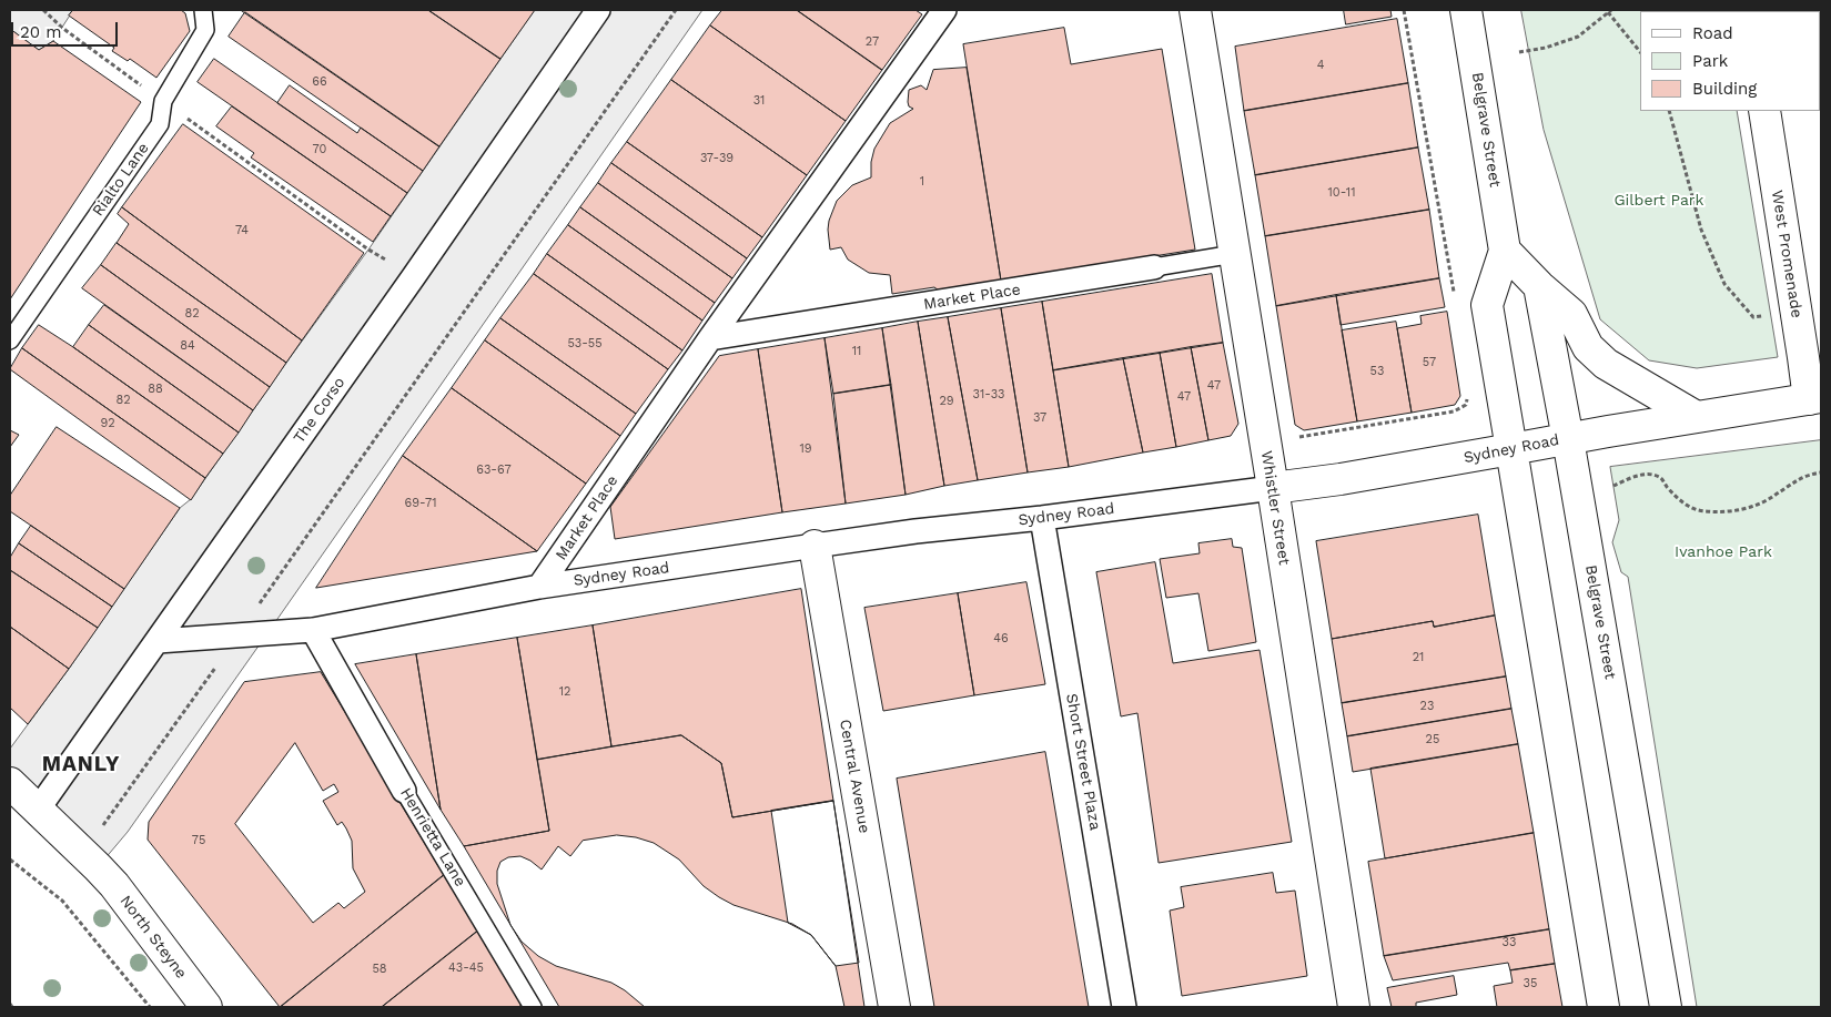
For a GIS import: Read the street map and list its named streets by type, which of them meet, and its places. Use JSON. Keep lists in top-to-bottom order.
{
  "streets": {
    "street": [
      "Belgrave Street",
      "West Promenade",
      "Market Place",
      "The Corso",
      "Sydney Road",
      "Whistler Street",
      "Short Street Plaza",
      "Central Avenue",
      "Henrietta Lane",
      "North Steyne"
    ],
    "lane": ["Rialto Lane"]
  },
  "crossings": [
    ["Belgrave Street", "Sydney Road"],
    ["West Promenade", "Sydney Road"],
    ["Market Place", "Sydney Road"],
    ["Market Place", "Whistler Street"],
    ["The Corso", "Sydney Road"],
    ["The Corso", "North Steyne"],
    ["Sydney Road", "Whistler Street"],
    ["Sydney Road", "Short Street Plaza"],
    ["Sydney Road", "Central Avenue"],
    ["Sydney Road", "Henrietta Lane"]
  ],
  "districts": ["MANLY"],
  "parks": ["Gilbert Park", "Ivanhoe Park"],
  "house_numbers": [
    "27",
    "4",
    "66",
    "31",
    "70",
    "37-39",
    "1",
    "10-11",
    "74",
    "82",
    "53-55",
    "84",
    "11",
    "57",
    "53",
    "47",
    "88",
    "31-33",
    "47",
    "82",
    "29",
    "37",
    "92",
    "19",
    "63-67",
    "69-71",
    "46",
    "21",
    "12",
    "23",
    "25",
    "75",
    "33",
    "43-45",
    "58",
    "35"
  ],
  "legend": ["Road", "Park", "Building"],
  "scale_bar": "20 m"
}
